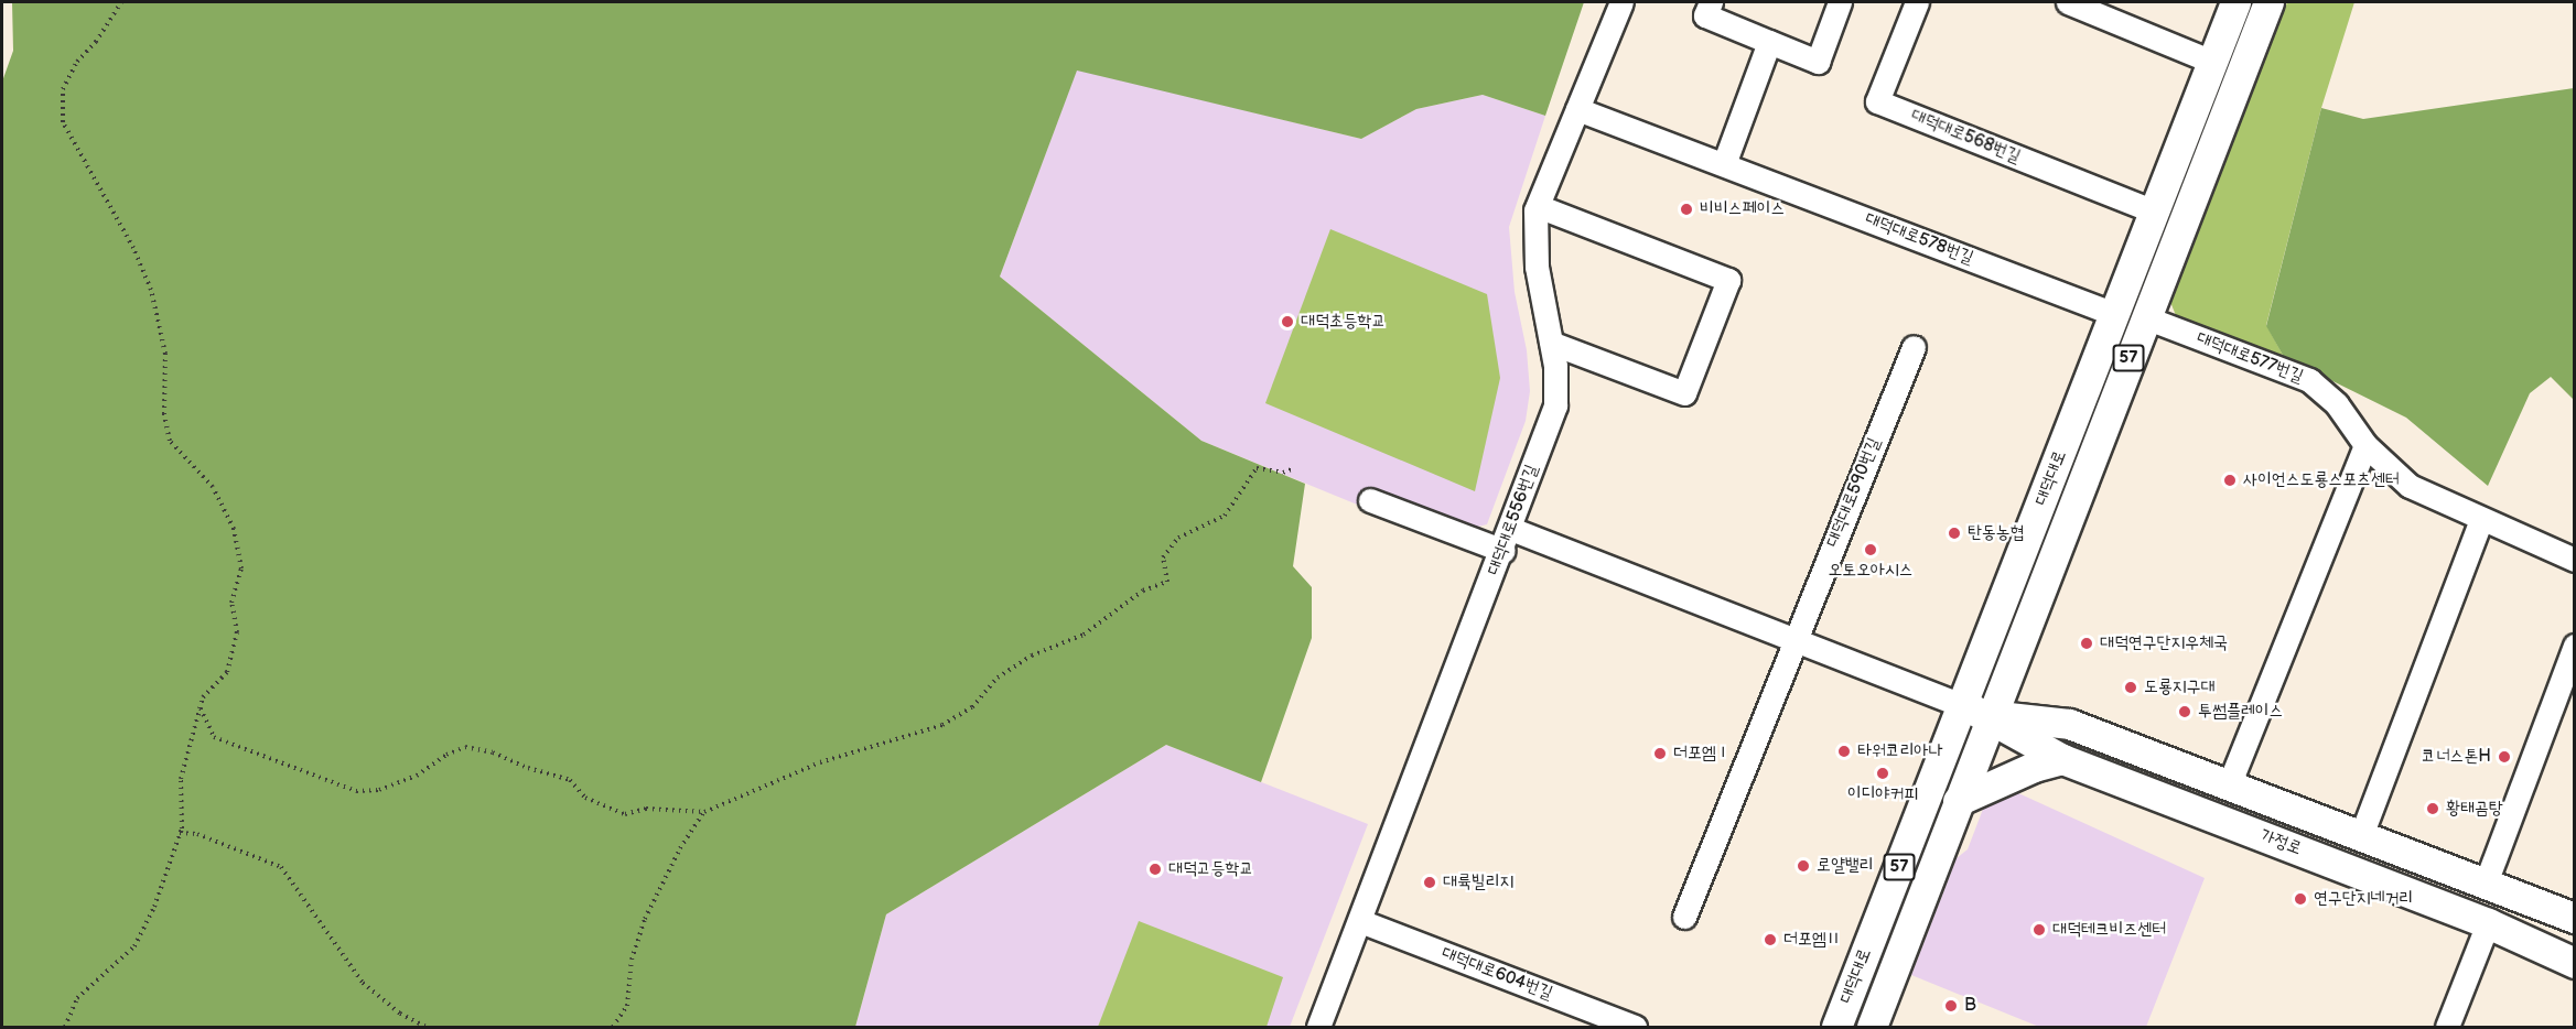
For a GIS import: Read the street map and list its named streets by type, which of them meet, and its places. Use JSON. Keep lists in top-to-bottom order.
{
  "streets": {
    "main road": ["57", "대덕대로", "가정로"],
    "street": [
      "대덕대로568번길",
      "대덕대로578번길",
      "대덕대로577번길",
      "대덕대로590번길",
      "대덕대로556번길",
      "대덕대로604번길"
    ]
  },
  "crossings": [
    ["대덕대로568번길", "대덕대로"],
    ["대덕대로578번길", "대덕대로"],
    ["대덕대로578번길", "대덕대로556번길"],
    ["대덕대로577번길", "대덕대로"],
    ["대덕대로", "가정로"],
    ["대덕대로556번길", "대덕대로604번길"]
  ],
  "places": [
    "비비스페이스",
    "대덕초등학교",
    "사이언스도룡스포츠센터",
    "탄동농협",
    "오토오아시스",
    "대덕연구단지우체국",
    "도룡지구대",
    "투썸플레이스",
    "타워코리아나",
    "더포엠Ⅰ",
    "코너스톤H",
    "이디야커피",
    "황태곰탕",
    "로얄밸리",
    "대덕고등학교",
    "대륙빌리지",
    "연구단지네거리",
    "대덕테크비즈센터",
    "더포엠Ⅱ",
    "B"
  ]
}
